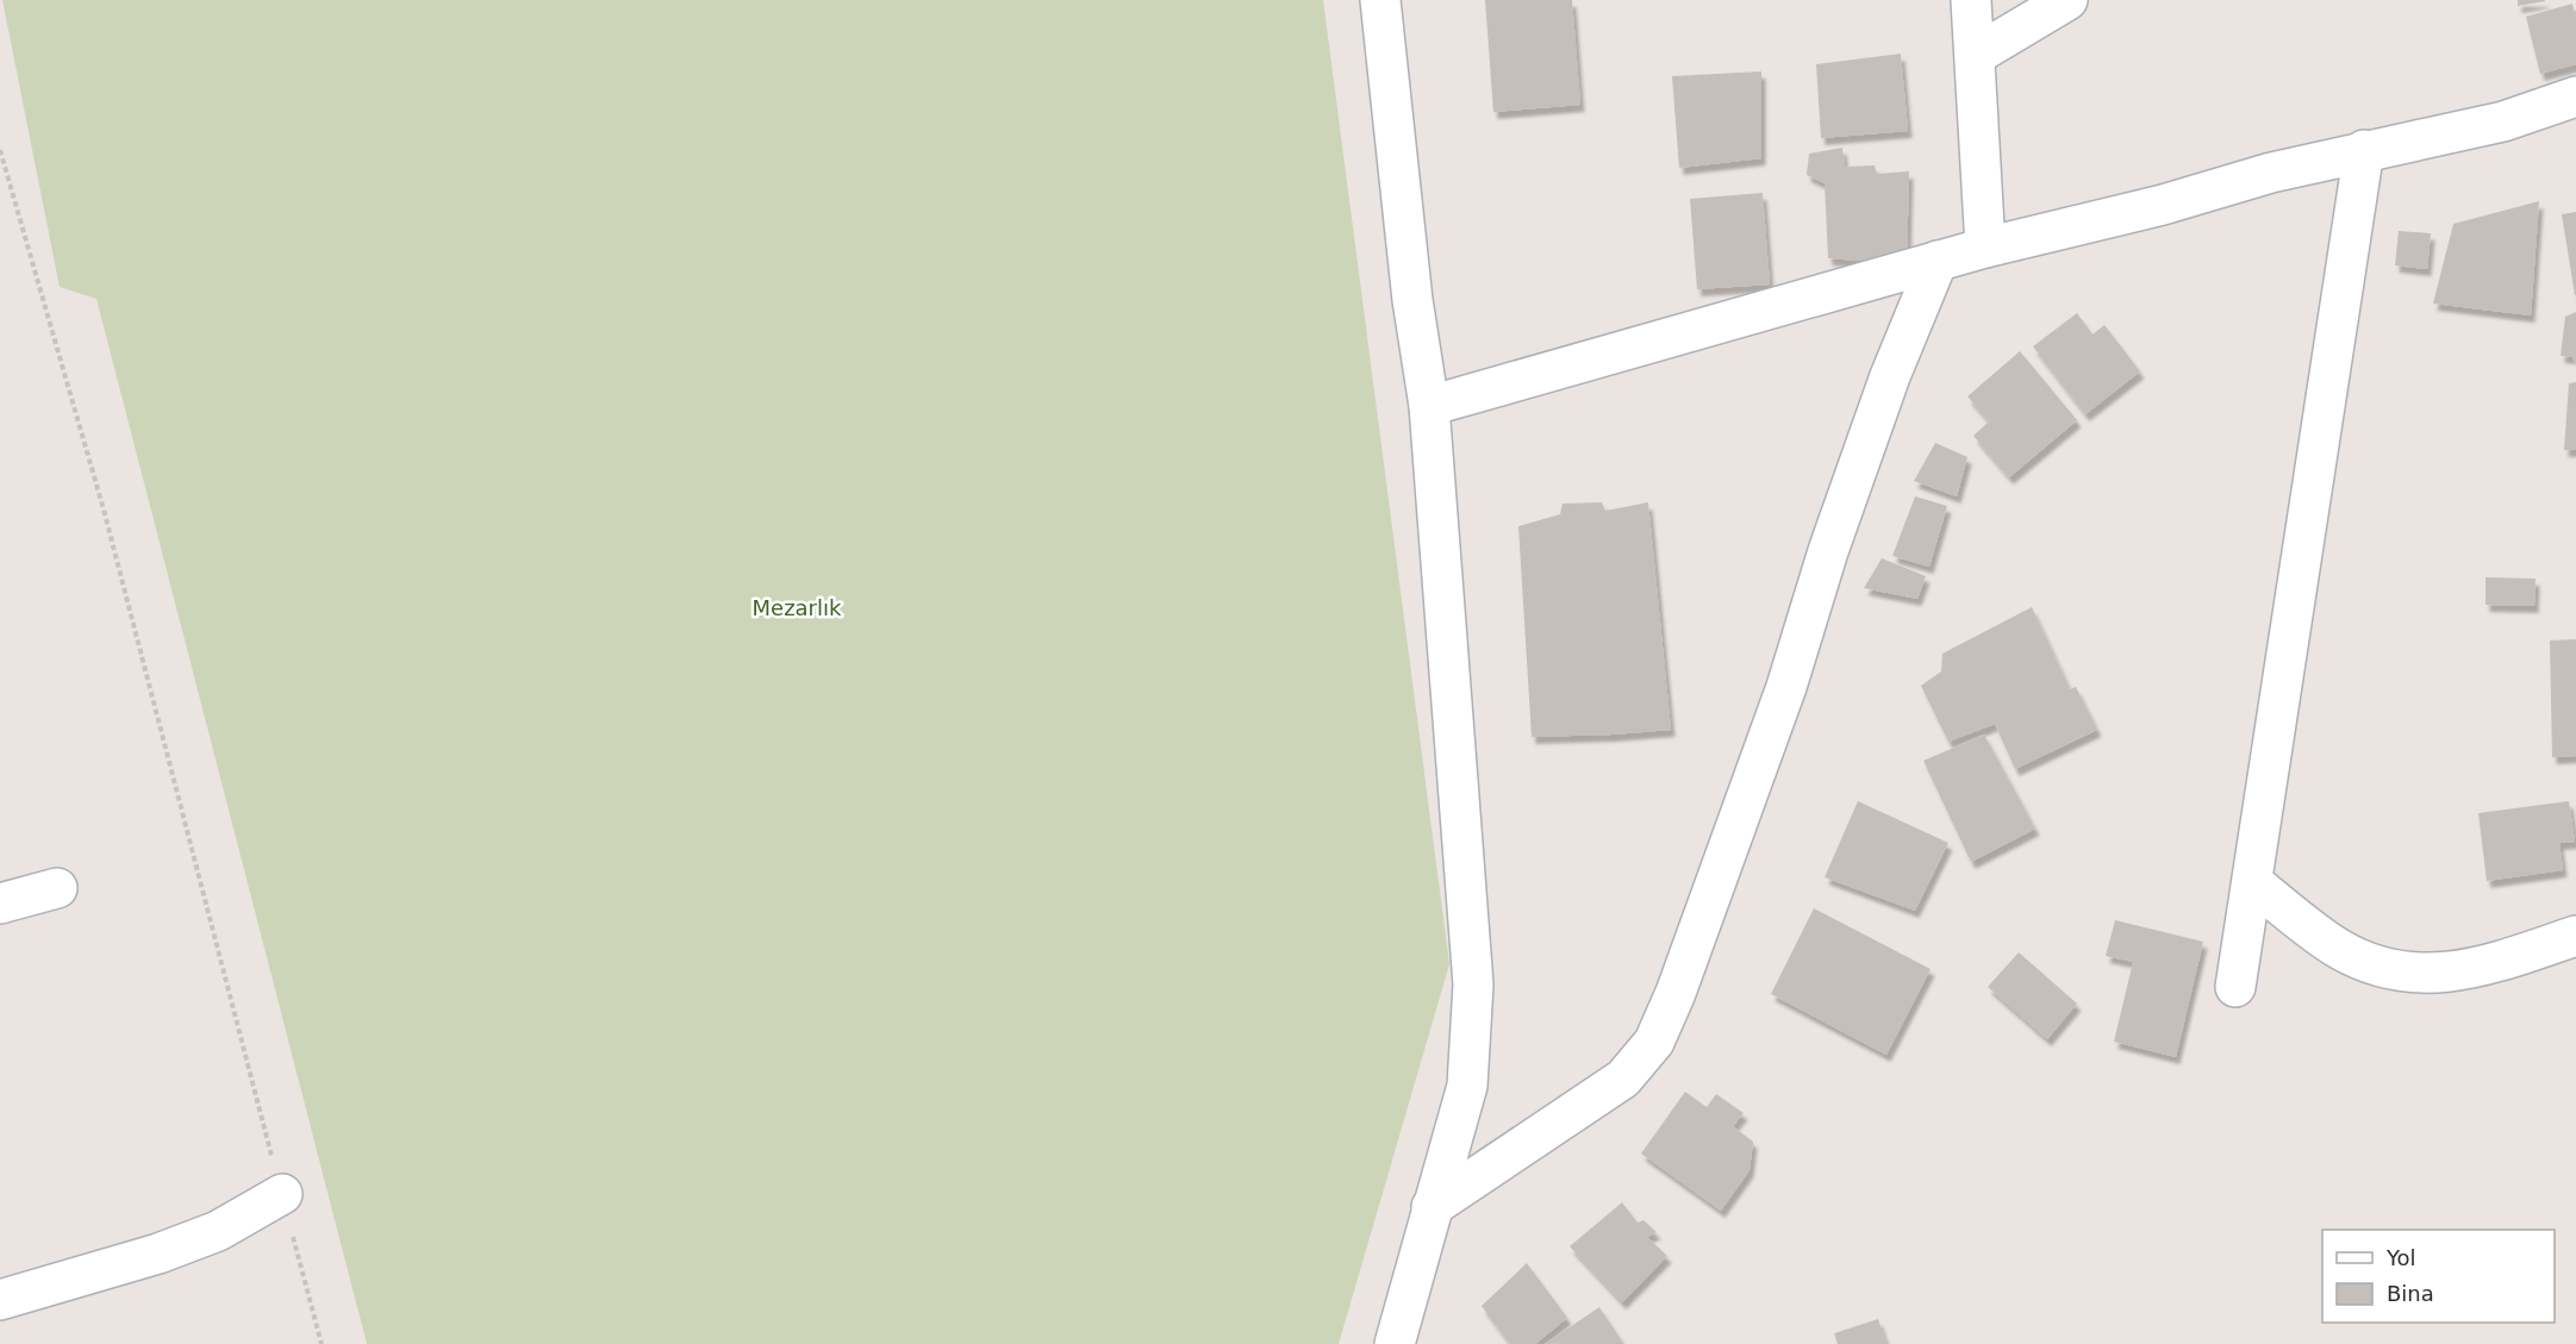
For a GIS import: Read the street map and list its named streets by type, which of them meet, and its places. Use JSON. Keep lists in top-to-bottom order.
{
  "parks": ["Mezarlık"],
  "legend": ["Yol", "Bina"]
}
